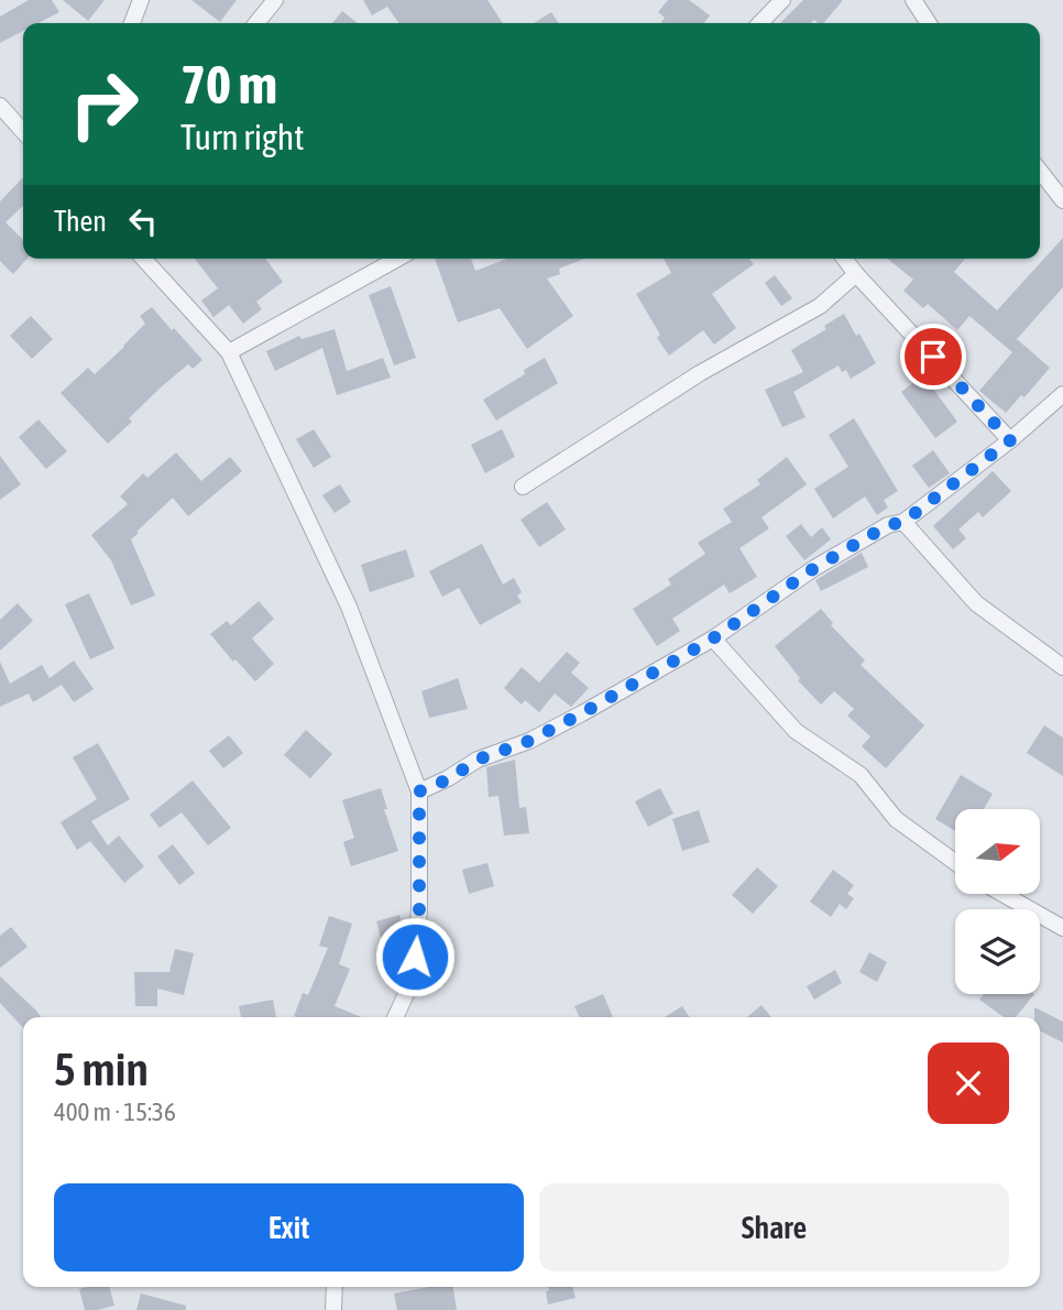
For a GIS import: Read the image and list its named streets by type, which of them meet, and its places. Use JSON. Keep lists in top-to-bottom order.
{
  "north": "right",
  "page": {
    "turn": ["70 m", "Turn right"],
    "then": "Then",
    "heading": ["5 min", "400 m · 15:36"],
    "buttons": ["Exit", "Share"]
  }
}
